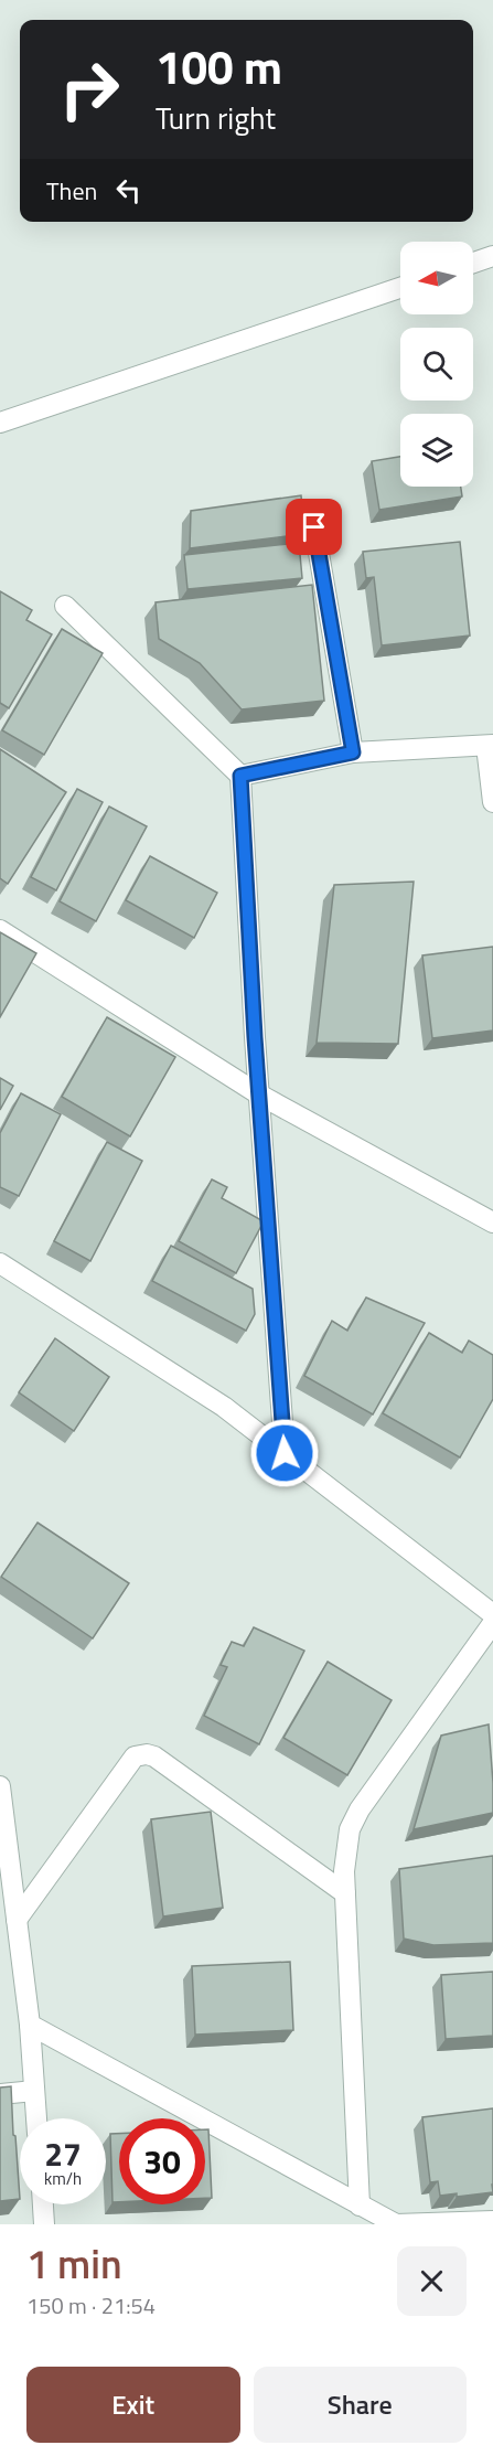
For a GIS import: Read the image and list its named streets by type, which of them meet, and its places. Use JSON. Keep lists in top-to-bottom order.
{
  "north": "left",
  "page": {
    "turn": ["100 m", "Turn right"],
    "then": "Then",
    "speed": "27 km/h",
    "limit": "30",
    "heading": ["1 min", "150 m · 21:54"],
    "buttons": ["Exit", "Share"]
  }
}
